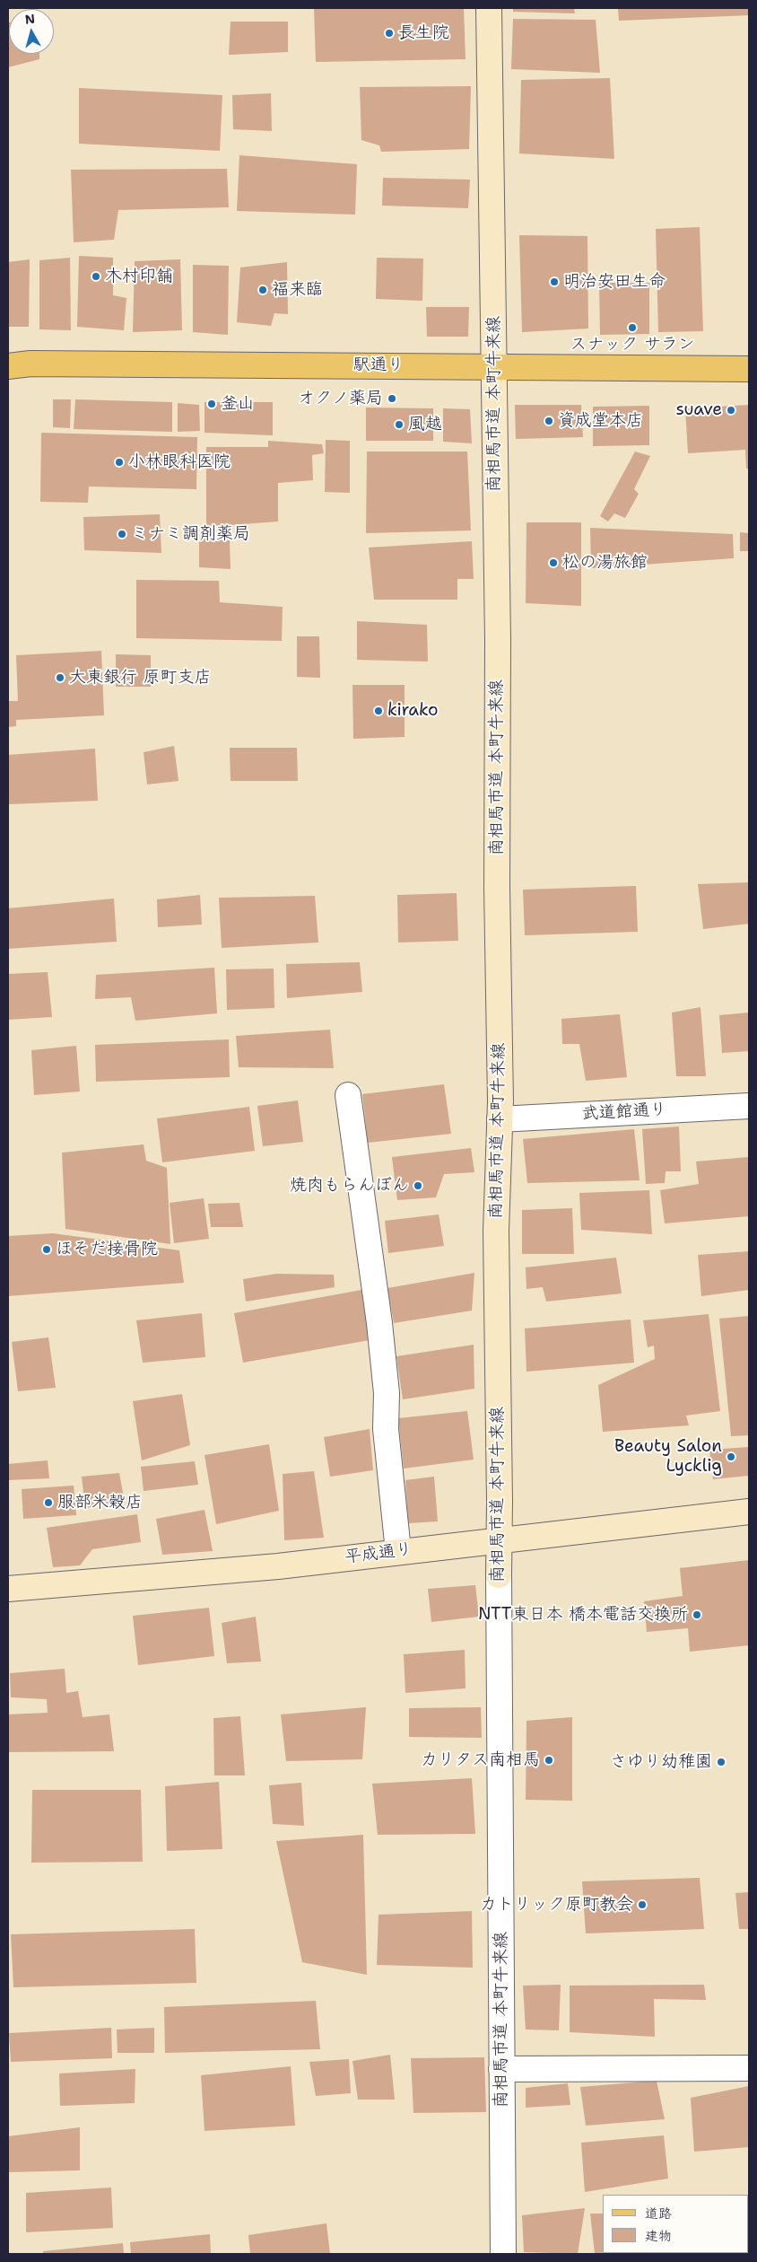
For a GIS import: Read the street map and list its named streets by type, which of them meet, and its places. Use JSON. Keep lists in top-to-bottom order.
{
  "streets": {
    "main road": ["駅通り"],
    "street": ["南相馬市道 本町牛来線", "武道館通り", "平成通り"]
  },
  "crossings": [
    ["駅通り", "南相馬市道 本町牛来線"],
    ["南相馬市道 本町牛来線", "武道館通り"],
    ["南相馬市道 本町牛来線", "平成通り"]
  ],
  "places": [
    "長生院",
    "木村印舗",
    "明治安田生命",
    "福来臨",
    "スナック サラン",
    "オクノ薬局",
    "釜山",
    "suave",
    "資成堂本店",
    "風越",
    "小林眼科医院",
    "ミナミ調剤薬局",
    "松の湯旅館",
    "大東銀行 原町支店",
    "kirako",
    "焼肉もらんぼん",
    "ほそだ接骨院",
    "Beauty Salon Lycklig",
    "服部米穀店",
    "NTT東日本 橋本電話交換所",
    "カリタス南相馬",
    "さゆり幼稚園",
    "カトリック原町教会"
  ],
  "legend": ["道路", "建物"],
  "north": "top"
}
